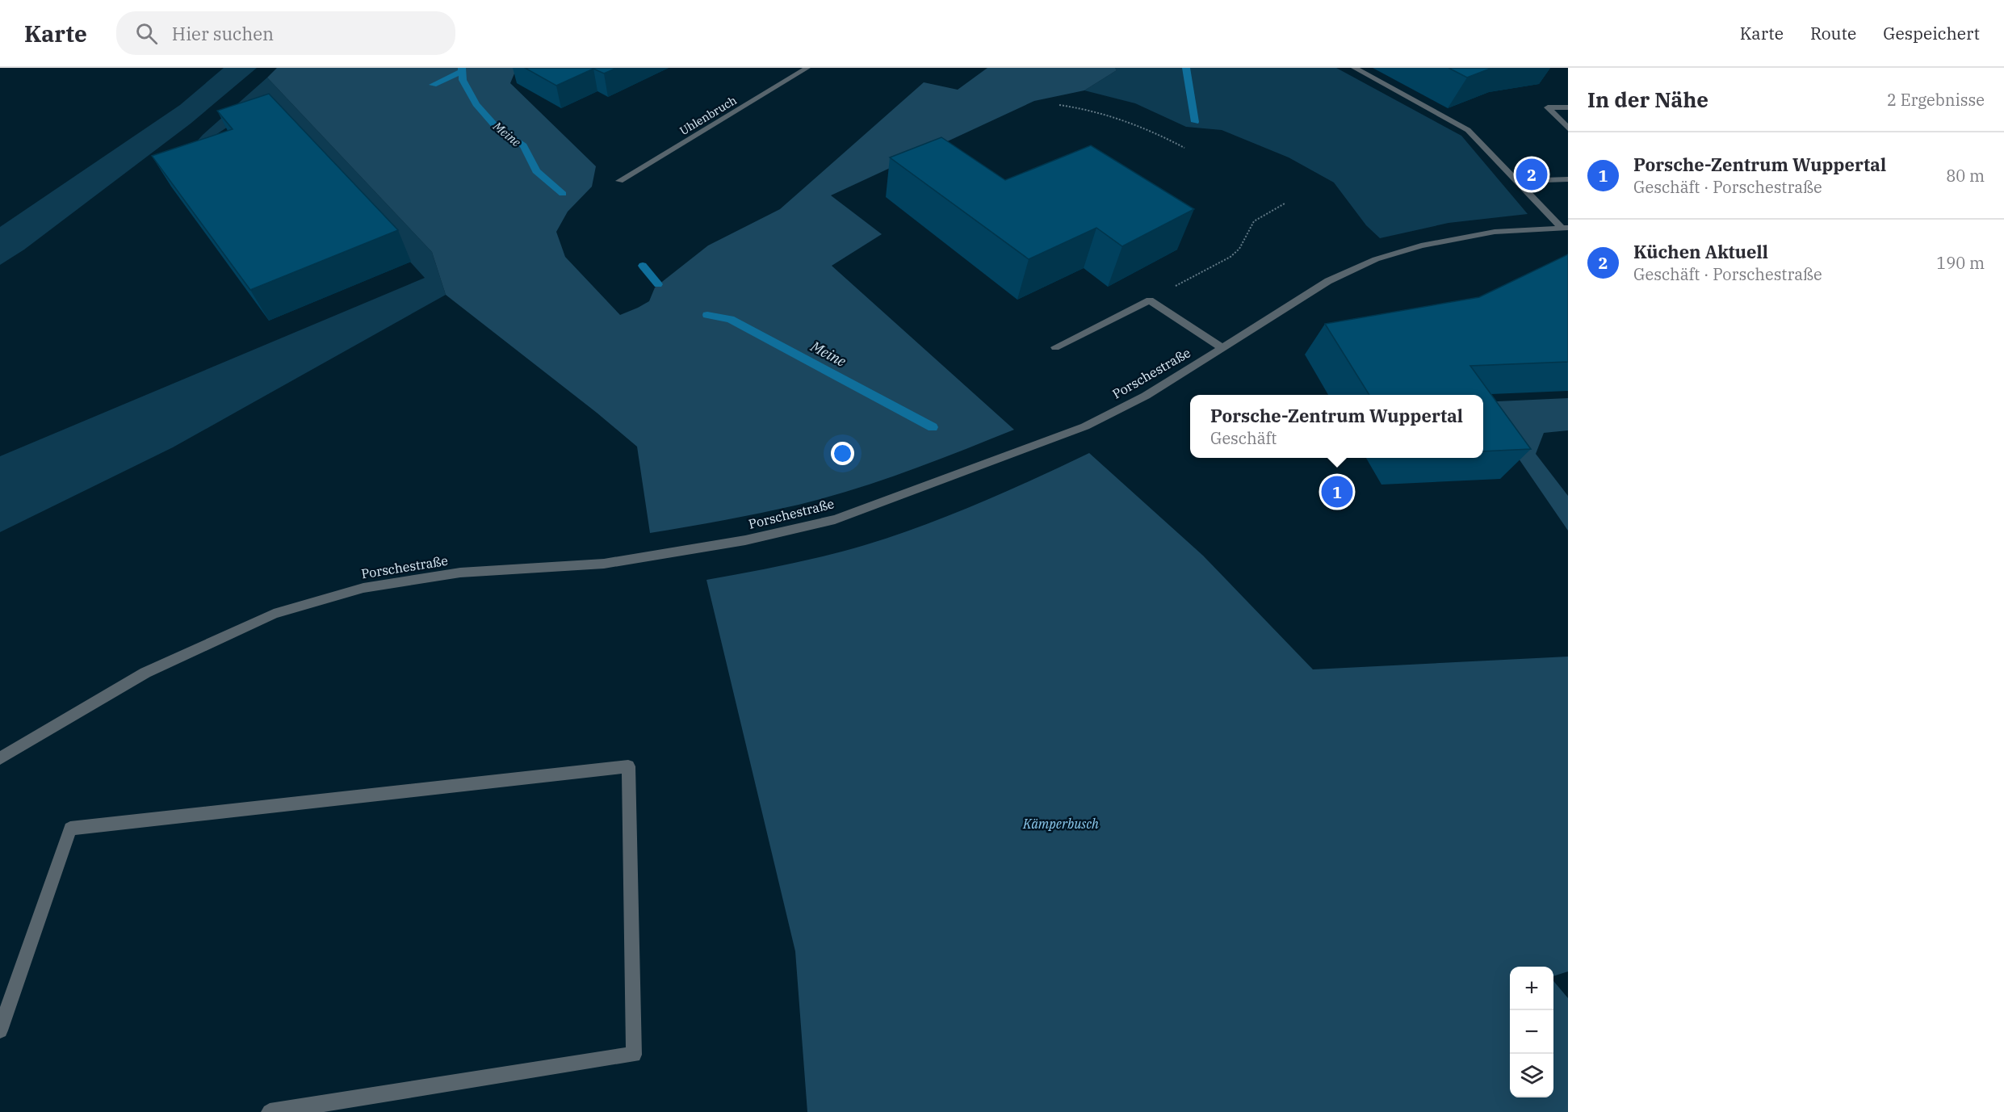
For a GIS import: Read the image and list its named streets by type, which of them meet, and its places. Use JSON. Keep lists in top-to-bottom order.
{
  "streets": {
    "street": ["Uhlenbruch", "Porschestraße"]
  },
  "water": ["Meine"],
  "parks": ["Kämperbusch"],
  "page": {
    "header": "Karte",
    "search": "Hier suchen",
    "nav": ["Karte", "Route", "Gespeichert"],
    "heading": ["In der Nähe", "2 Ergebnisse"],
    "list": [
      {
        "mark": "1",
        "name": "Porsche-Zentrum Wuppertal",
        "note": "Geschäft · Porschestraße",
        "value": "80 m"
      },
      {
        "mark": "2",
        "name": "Küchen Aktuell",
        "note": "Geschäft · Porschestraße",
        "value": "190 m"
      }
    ],
    "pins": ["2", "1"],
    "popup": ["Porsche-Zentrum Wuppertal", "Geschäft"],
    "map_buttons": ["+", "−"]
  }
}
